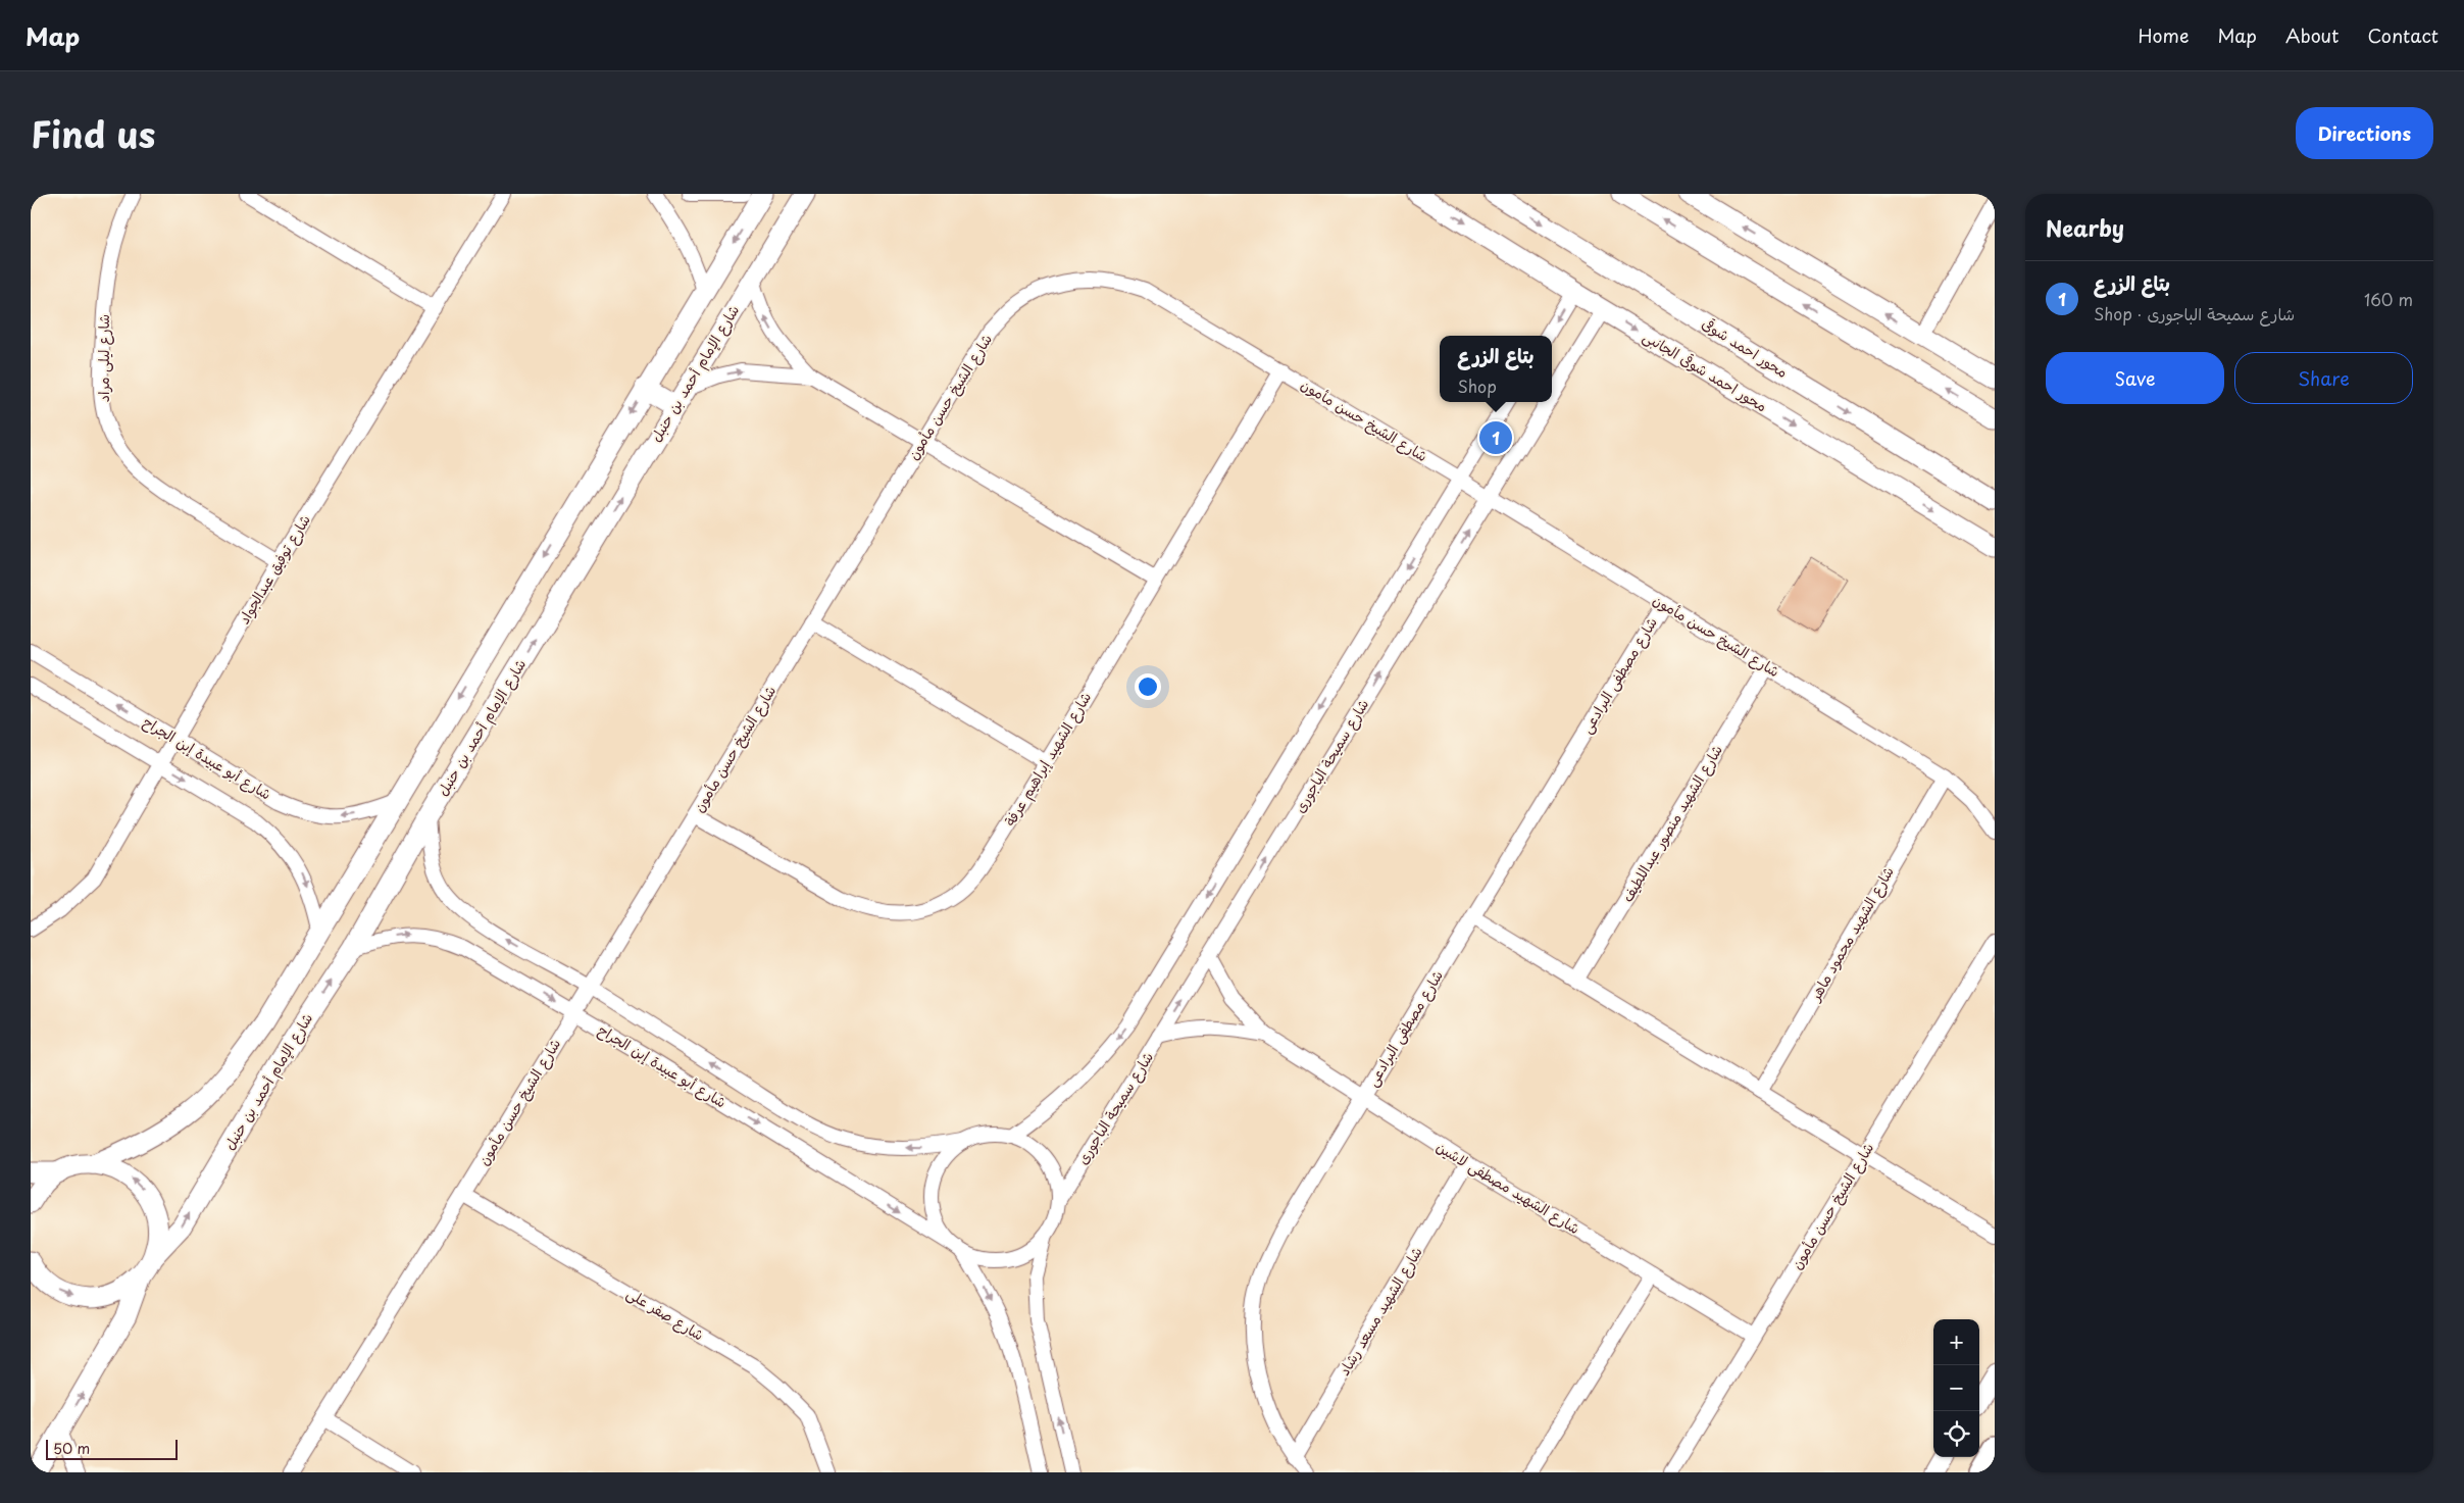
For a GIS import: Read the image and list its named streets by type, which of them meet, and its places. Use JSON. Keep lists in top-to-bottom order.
{
  "streets": {
    "street": [
      "محور احمد شوقى",
      "شارع ليلى مراد",
      "محور احمد شوقى الجانبى",
      "شارع الإمام أحمد بن حنبل",
      "شارع الشيخ حسن مأمون",
      "شارع توفيق عبدالجواد",
      "شارع مصطفى البرادعى",
      "شارع سميحة الباجورى",
      "شارع أبو عبيدة إبن الجراح",
      "شارع الشهيد إبراهيم عرفة",
      "شارع الشهيد منصور عبداللطيف",
      "شارع الشهيد محمود ماهر",
      "شارع الشهيد مصطفى لاشين",
      "شارع الشهيد مسعد رشاد",
      "شارع صفر على"
    ]
  },
  "crossings": [
    ["شارع ليلى مراد", "شارع توفيق عبدالجواد"],
    ["محور احمد شوقى الجانبى", "شارع سميحة الباجورى"],
    ["شارع الإمام أحمد بن حنبل", "شارع أبو عبيدة إبن الجراح"],
    ["شارع الشيخ حسن مأمون", "شارع مصطفى البرادعى"],
    ["شارع الشيخ حسن مأمون", "شارع سميحة الباجورى"],
    ["شارع الشيخ حسن مأمون", "شارع أبو عبيدة إبن الجراح"],
    ["شارع الشيخ حسن مأمون", "شارع الشهيد إبراهيم عرفة"],
    ["شارع الشيخ حسن مأمون", "شارع الشهيد منصور عبداللطيف"],
    ["شارع الشيخ حسن مأمون", "شارع الشهيد محمود ماهر"],
    ["شارع الشيخ حسن مأمون", "شارع الشهيد مصطفى لاشين"],
    ["شارع الشيخ حسن مأمون", "شارع صفر على"],
    ["شارع توفيق عبدالجواد", "شارع أبو عبيدة إبن الجراح"],
    ["شارع مصطفى البرادعى", "شارع الشهيد مصطفى لاشين"],
    ["شارع مصطفى البرادعى", "شارع الشهيد مسعد رشاد"],
    ["شارع سميحة الباجورى", "شارع أبو عبيدة إبن الجراح"],
    ["شارع سميحة الباجورى", "شارع الشهيد مصطفى لاشين"],
    ["شارع الشهيد مصطفى لاشين", "شارع الشهيد مسعد رشاد"]
  ],
  "scale_bar": "50 m",
  "page": {
    "header": "Map",
    "nav": [
      "Home",
      "Map",
      "About",
      "Contact"
    ],
    "title": "Find us",
    "buttons": [
      "Directions",
      ["Save", "Share"]
    ],
    "heading": "Nearby",
    "list": [
      {
        "mark": "1",
        "name": "بتاع الزرع",
        "note": "Shop · شارع سميحة الباجورى",
        "value": "160 m"
      }
    ],
    "popup": ["بتاع الزرع", "Shop"],
    "pins": "1",
    "map_buttons": ["+", "−"],
    "scale": "50 m"
  }
}
